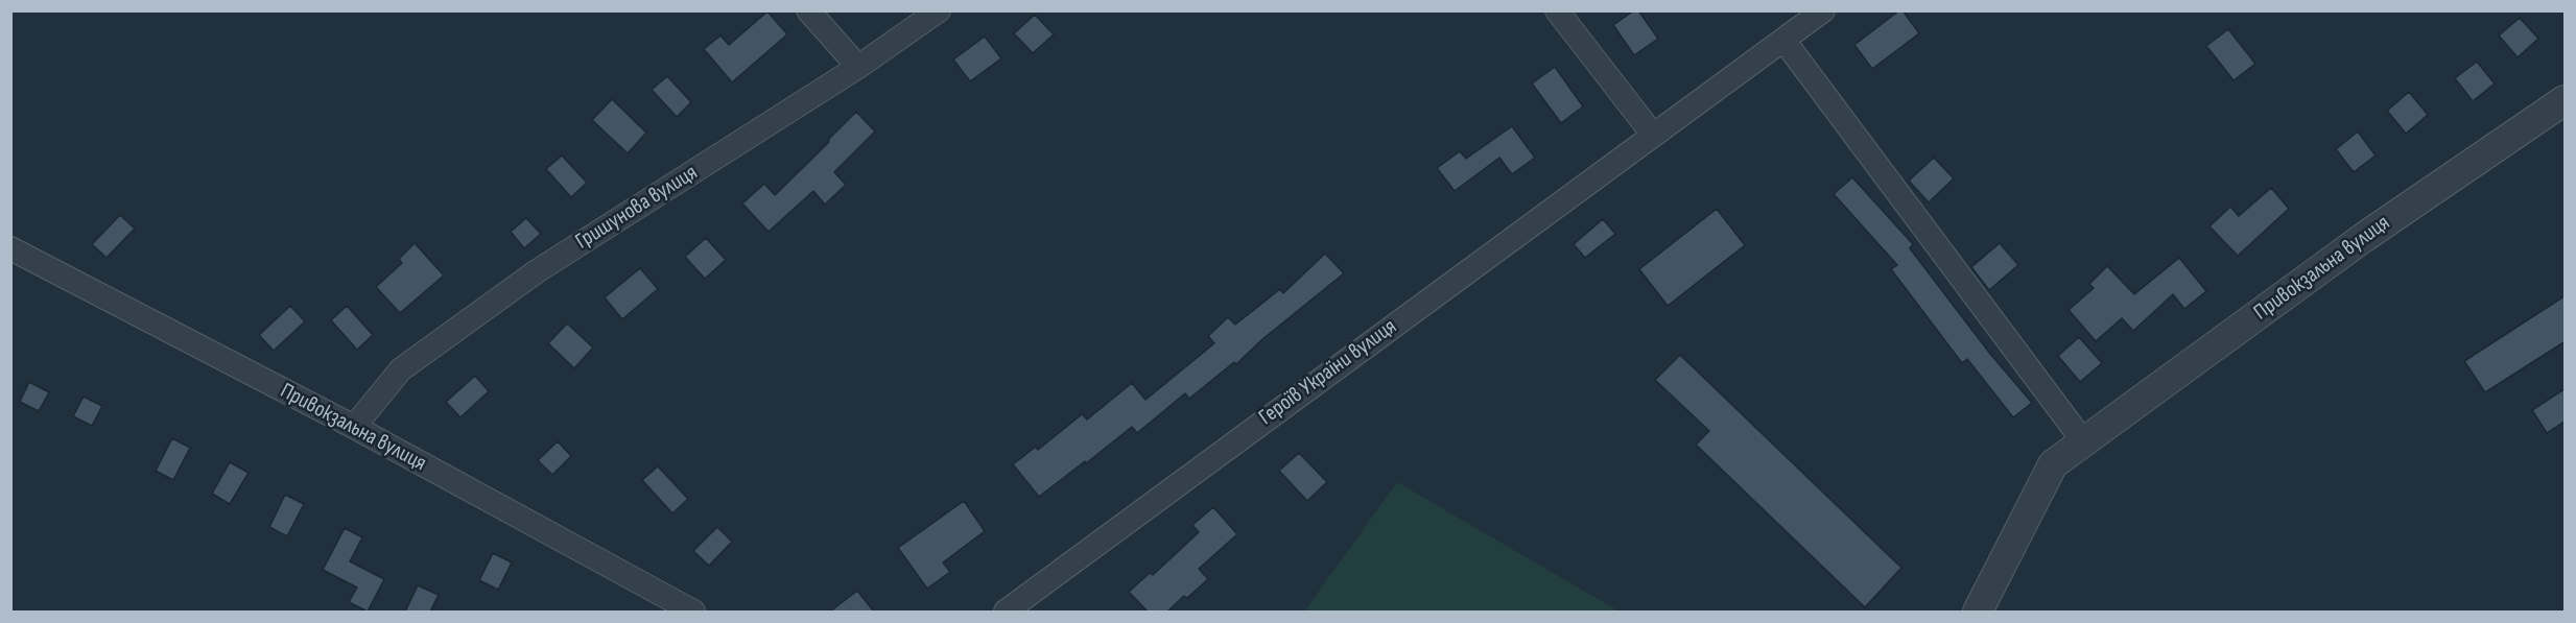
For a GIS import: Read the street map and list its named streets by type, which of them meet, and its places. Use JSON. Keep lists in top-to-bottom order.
{
  "streets": {
    "street": ["Гришунова вулиця", "Привокзальна вулиця", "Героїв України вулиця"]
  },
  "crossings": [
    ["Гришунова вулиця", "Привокзальна вулиця"]
  ]
}
